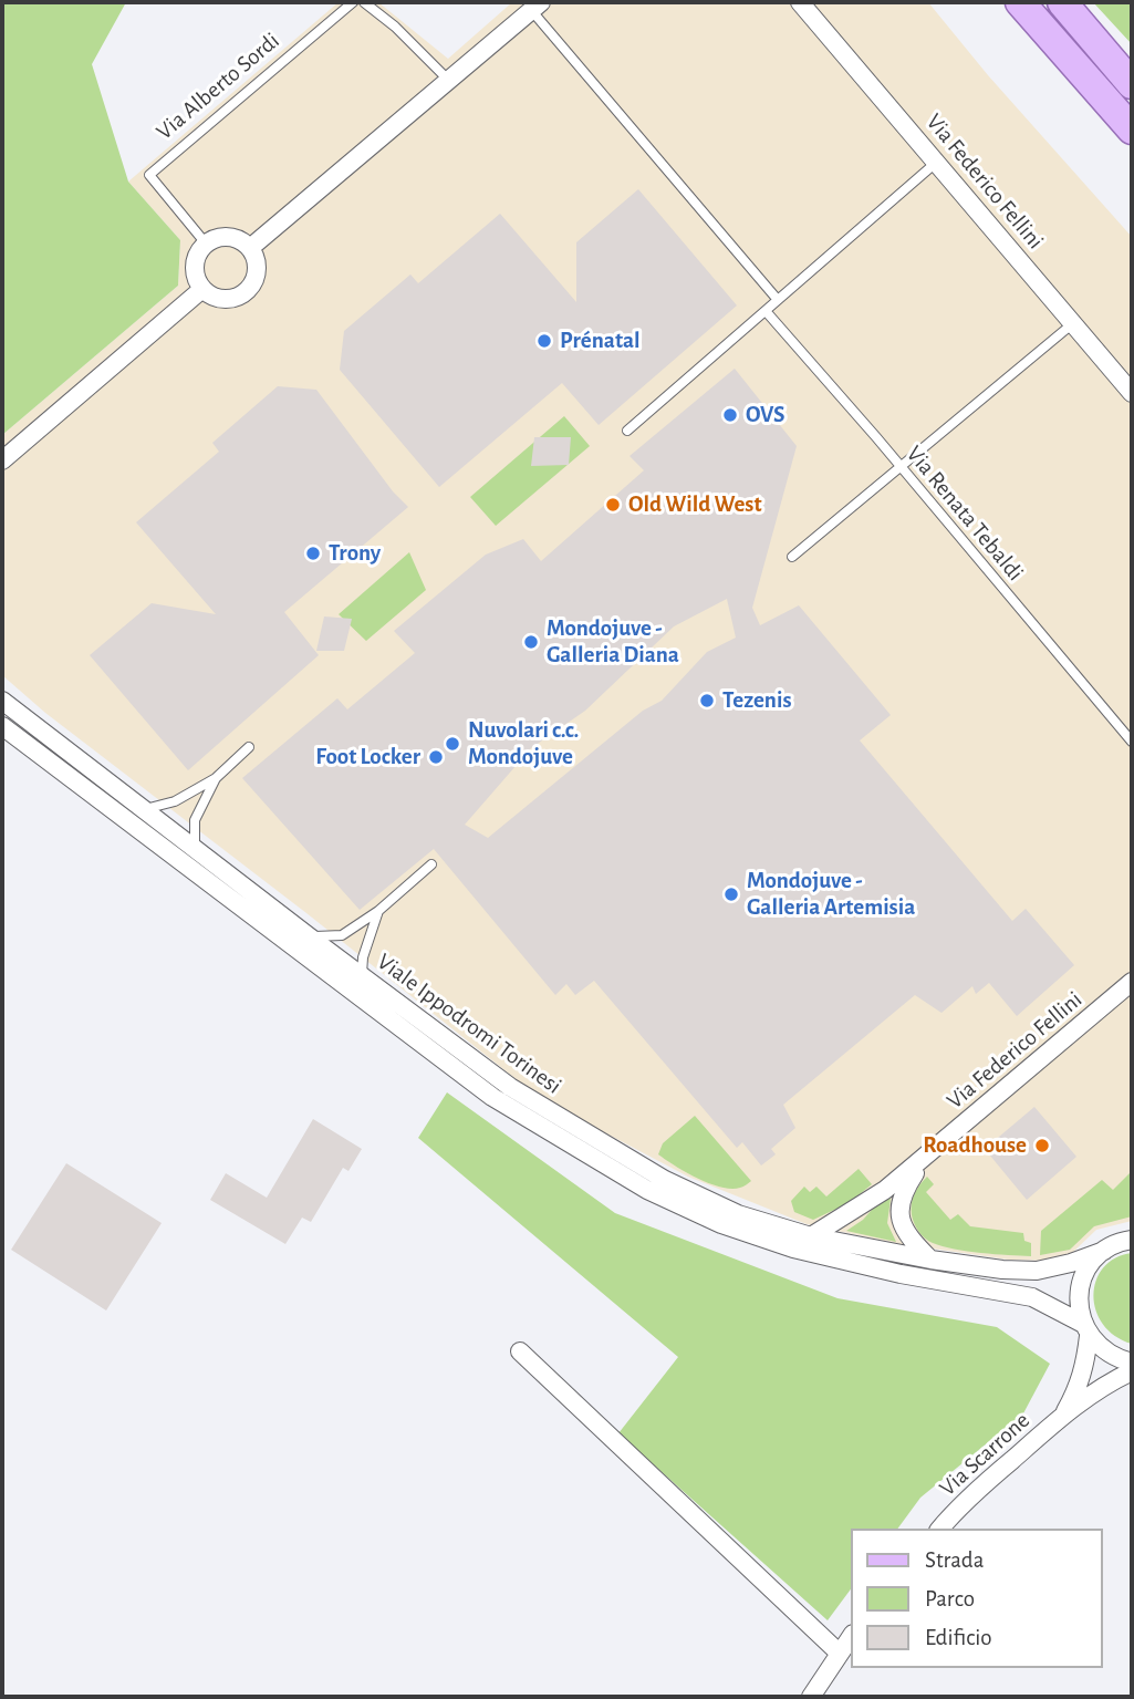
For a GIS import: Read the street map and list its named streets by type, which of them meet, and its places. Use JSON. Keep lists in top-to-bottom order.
{
  "streets": {
    "street": ["Via Federico Fellini", "Viale Ippodromi Torinesi", "Via Scarrone"],
    "lane": ["Via Alberto Sordi", "Via Renata Tebaldi"]
  },
  "crossings": [
    ["Via Federico Fellini", "Viale Ippodromi Torinesi"],
    ["Viale Ippodromi Torinesi", "Via Scarrone"]
  ],
  "places": [
    "Prénatal",
    "OVS",
    "Old Wild West",
    "Trony",
    "Mondojuve - Galleria Diana",
    "Tezenis",
    "Nuvolari c.c. Mondojuve",
    "Foot Locker",
    "Mondojuve - Galleria Artemisia",
    "Roadhouse"
  ],
  "legend": ["Strada", "Parco", "Edificio"]
}
